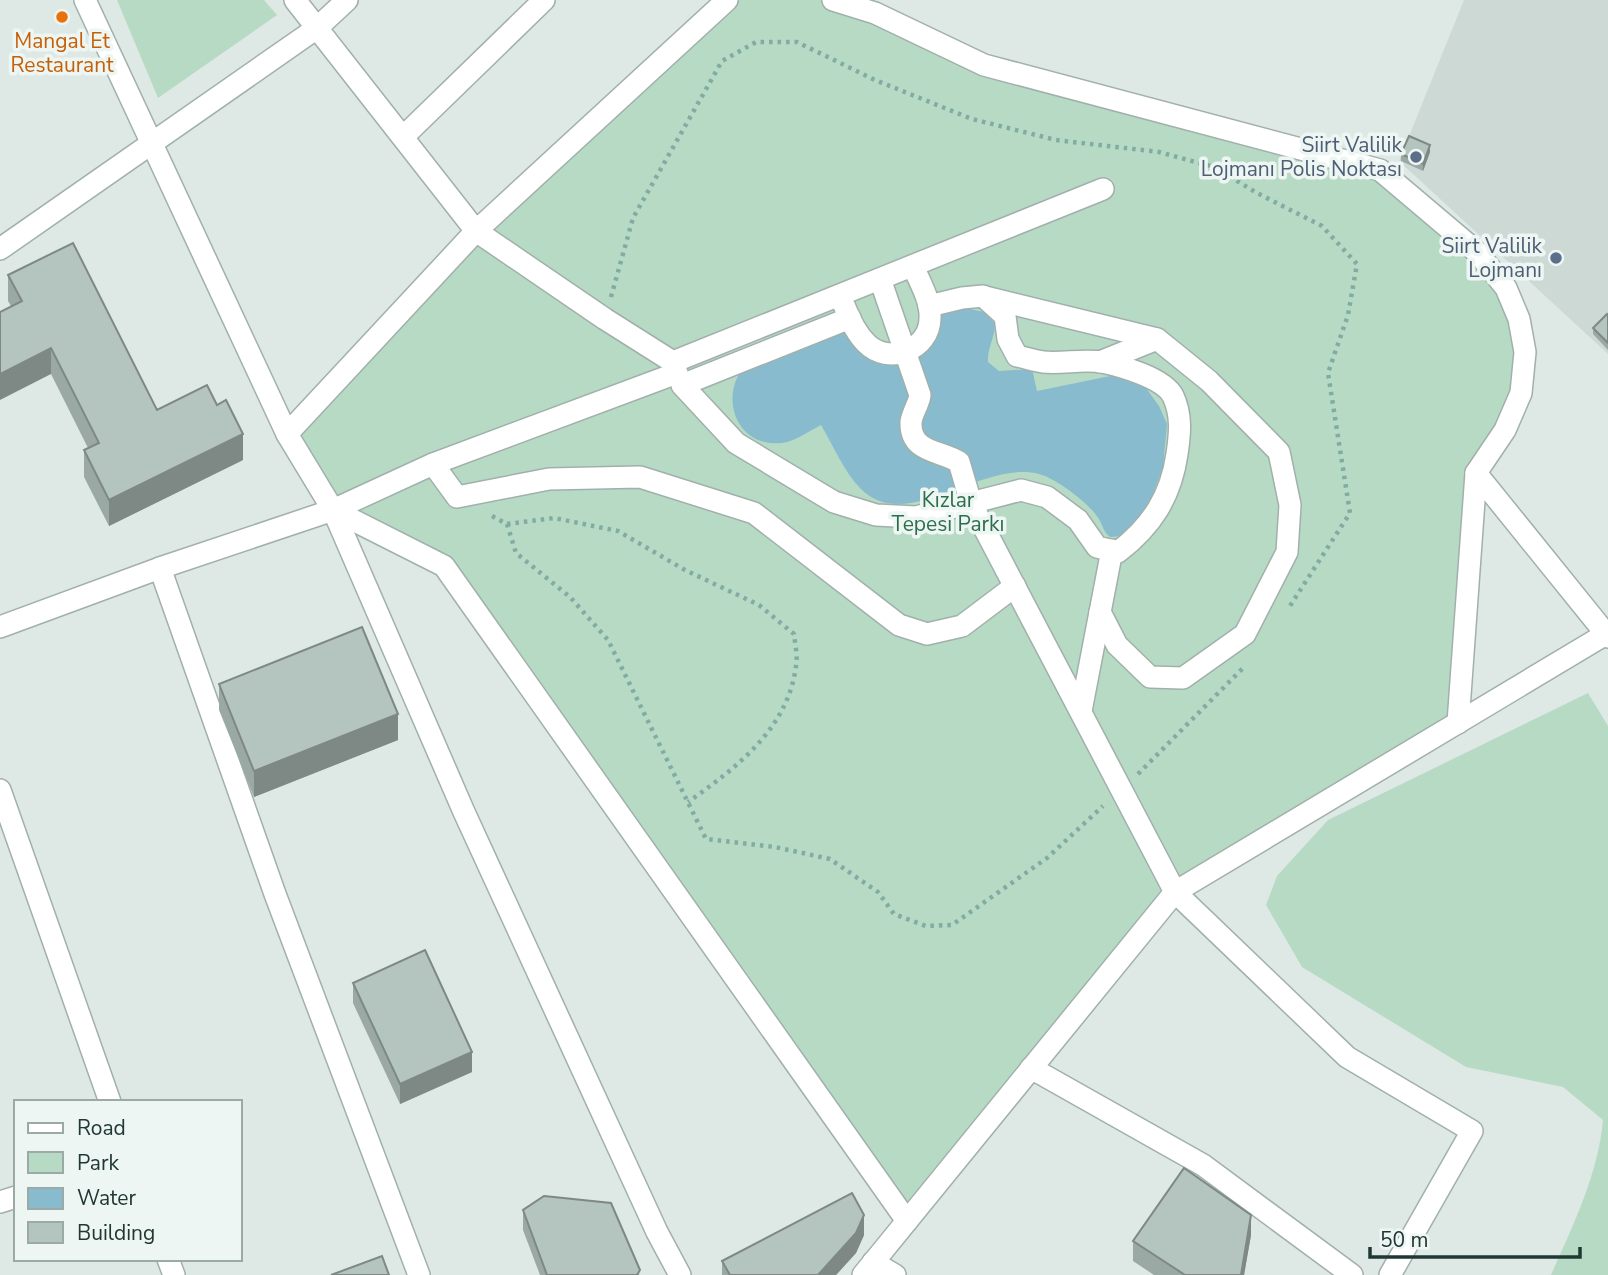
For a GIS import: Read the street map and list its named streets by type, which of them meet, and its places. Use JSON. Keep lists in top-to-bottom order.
{
  "parks": ["Kızlar Tepesi Parkı"],
  "places": ["Mangal Et Restaurant", "Siirt Valilik Lojmanı Polis Noktası", "Siirt Valilik Lojmanı"],
  "legend": [
    "Road",
    "Park",
    "Water",
    "Building"
  ],
  "scale_bar": "50 m"
}
